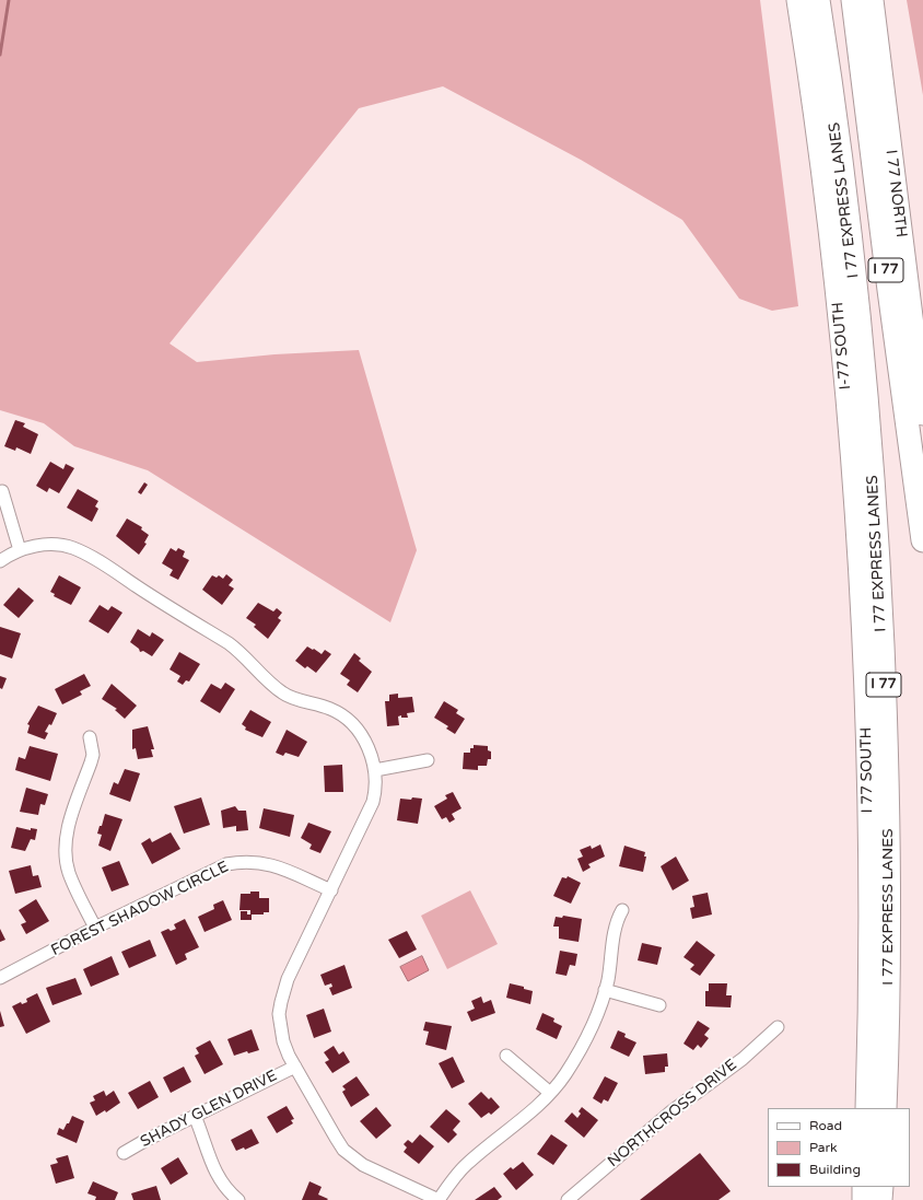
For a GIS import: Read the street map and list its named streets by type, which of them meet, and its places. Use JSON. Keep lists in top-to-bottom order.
{
  "streets": {
    "highway": [
      "I 77 NORTH",
      "I 77 EXPRESS LANES",
      "I 77",
      "I-77 SOUTH",
      "I 77 SOUTH"
    ],
    "street": ["FOREST SHADOW CIRCLE", "SHADY GLEN DRIVE", "NORTHCROSS DRIVE"]
  },
  "crossings": [
    ["I-77 SOUTH", "I 77 SOUTH"]
  ],
  "legend": ["Road", "Park", "Building"]
}
